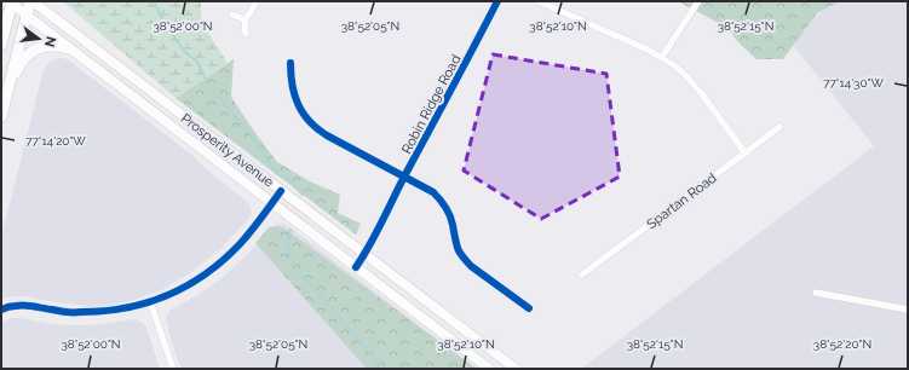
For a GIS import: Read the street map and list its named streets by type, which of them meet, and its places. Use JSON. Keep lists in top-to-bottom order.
{
  "streets": {
    "main road": ["Prosperity Avenue"],
    "street": ["Robin Ridge Road", "Spartan Road"]
  },
  "crossings": [
    ["Robin Ridge Road", "Prosperity Avenue"]
  ],
  "north": "right",
  "coordinates": [
    "38°52'00\"N",
    "38°52'05\"N",
    "38°52'10\"N",
    "38°52'15\"N",
    "77°14'30\"W",
    "77°14'20\"W",
    "38°52'20\"N"
  ]
}
